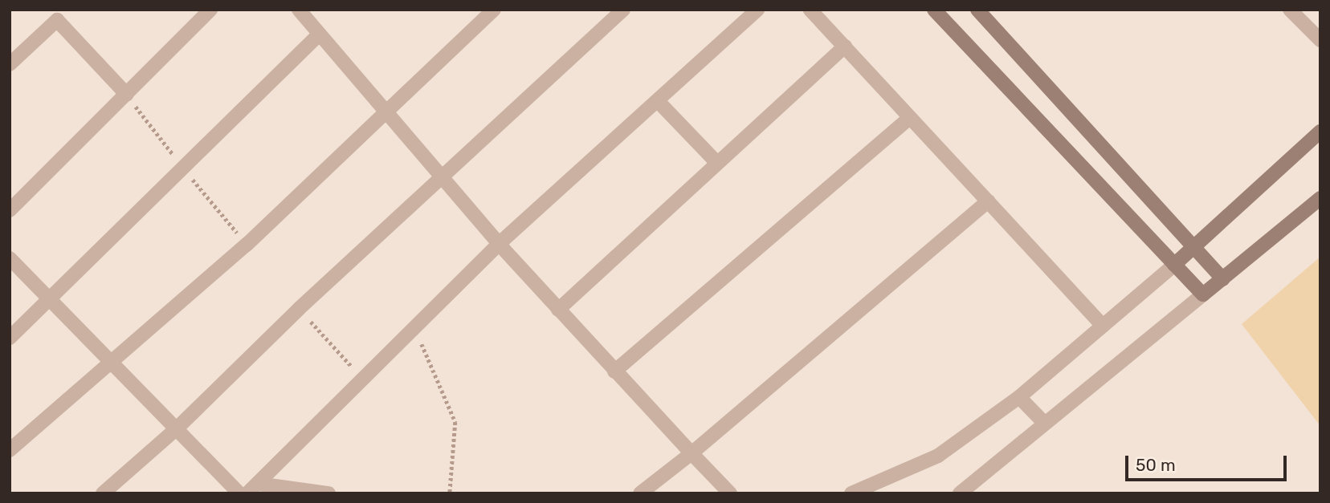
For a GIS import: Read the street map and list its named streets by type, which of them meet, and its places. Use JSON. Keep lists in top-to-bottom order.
{
  "scale_bar": "50 m"
}
